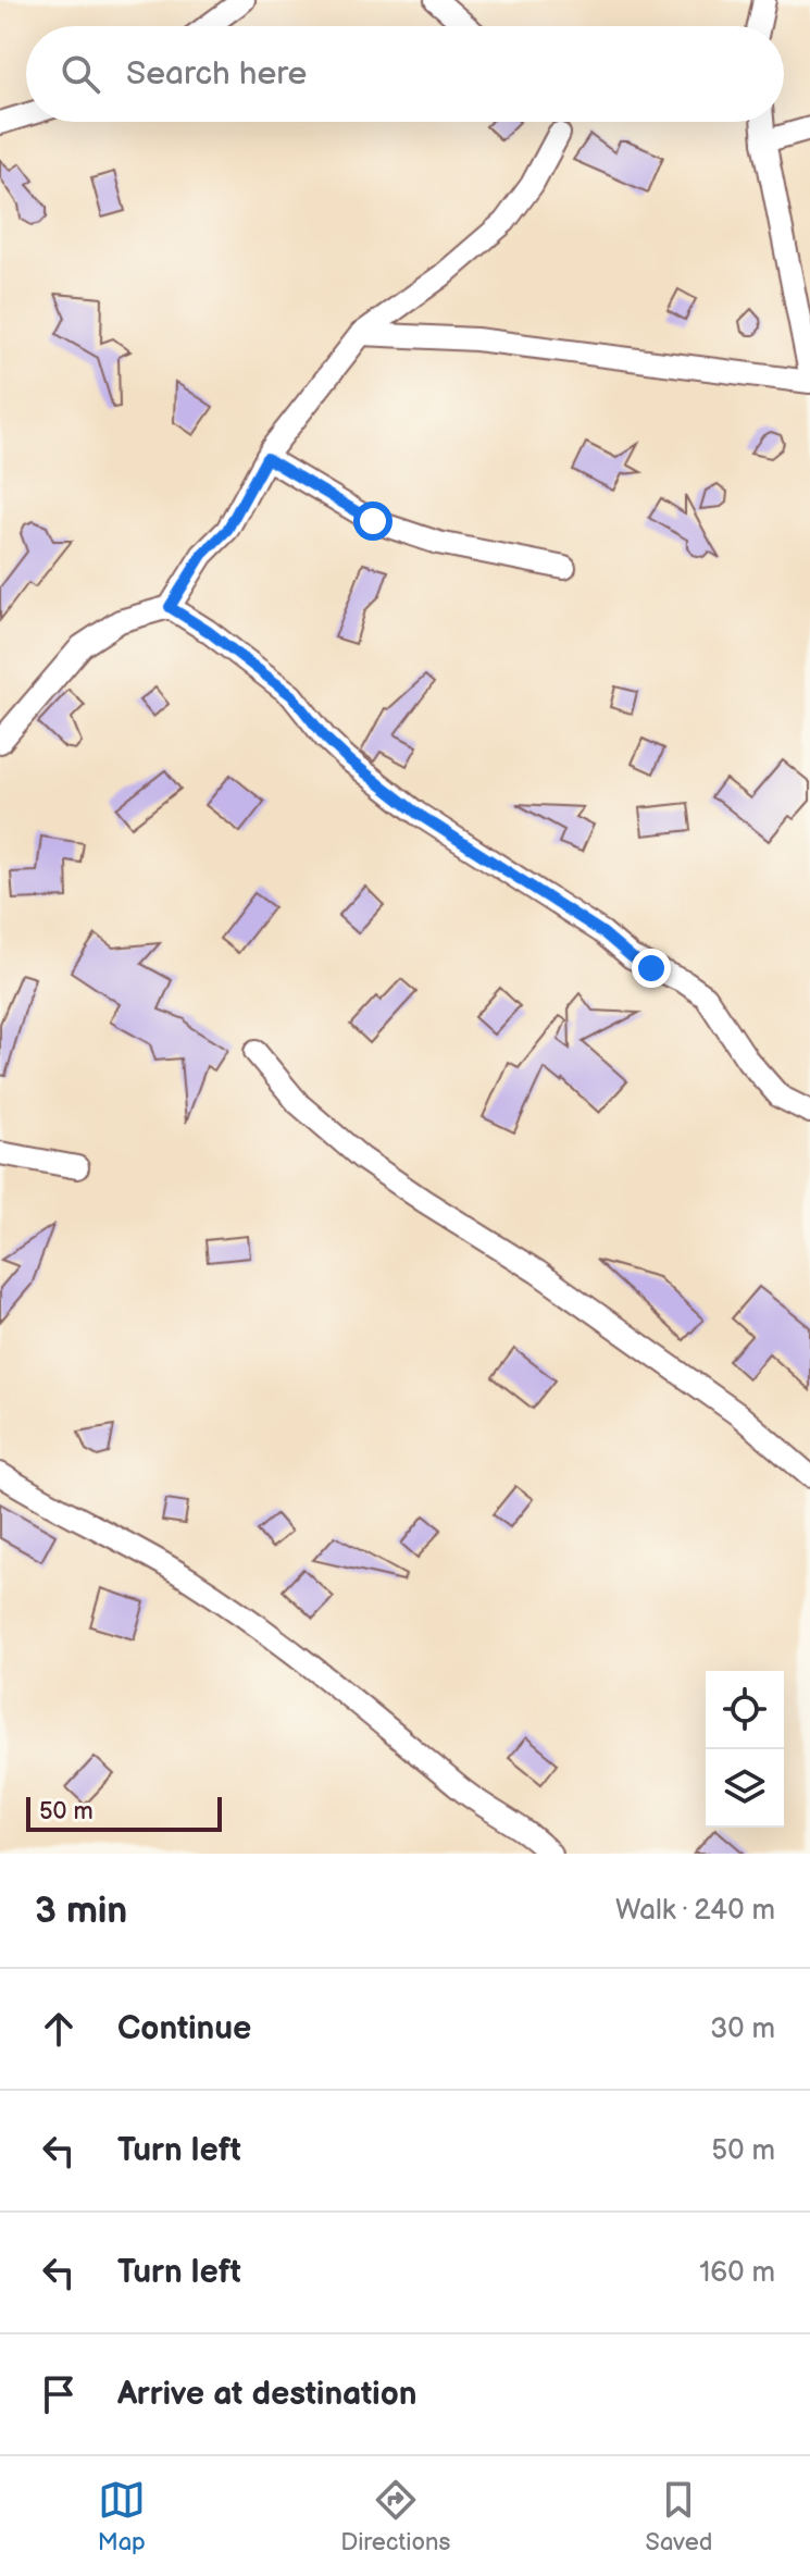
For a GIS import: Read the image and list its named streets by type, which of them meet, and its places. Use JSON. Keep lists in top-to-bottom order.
{
  "scale_bar": "50 m",
  "page": {
    "search": "Search here",
    "scale": "50 m",
    "heading": ["3 min", "Walk · 240 m"],
    "list": [
      ["Continue", "30 m"],
      ["Turn left", "50 m"],
      ["Turn left", "160 m"],
      "Arrive at destination"
    ],
    "nav": ["Map", "Directions", "Saved"]
  }
}
